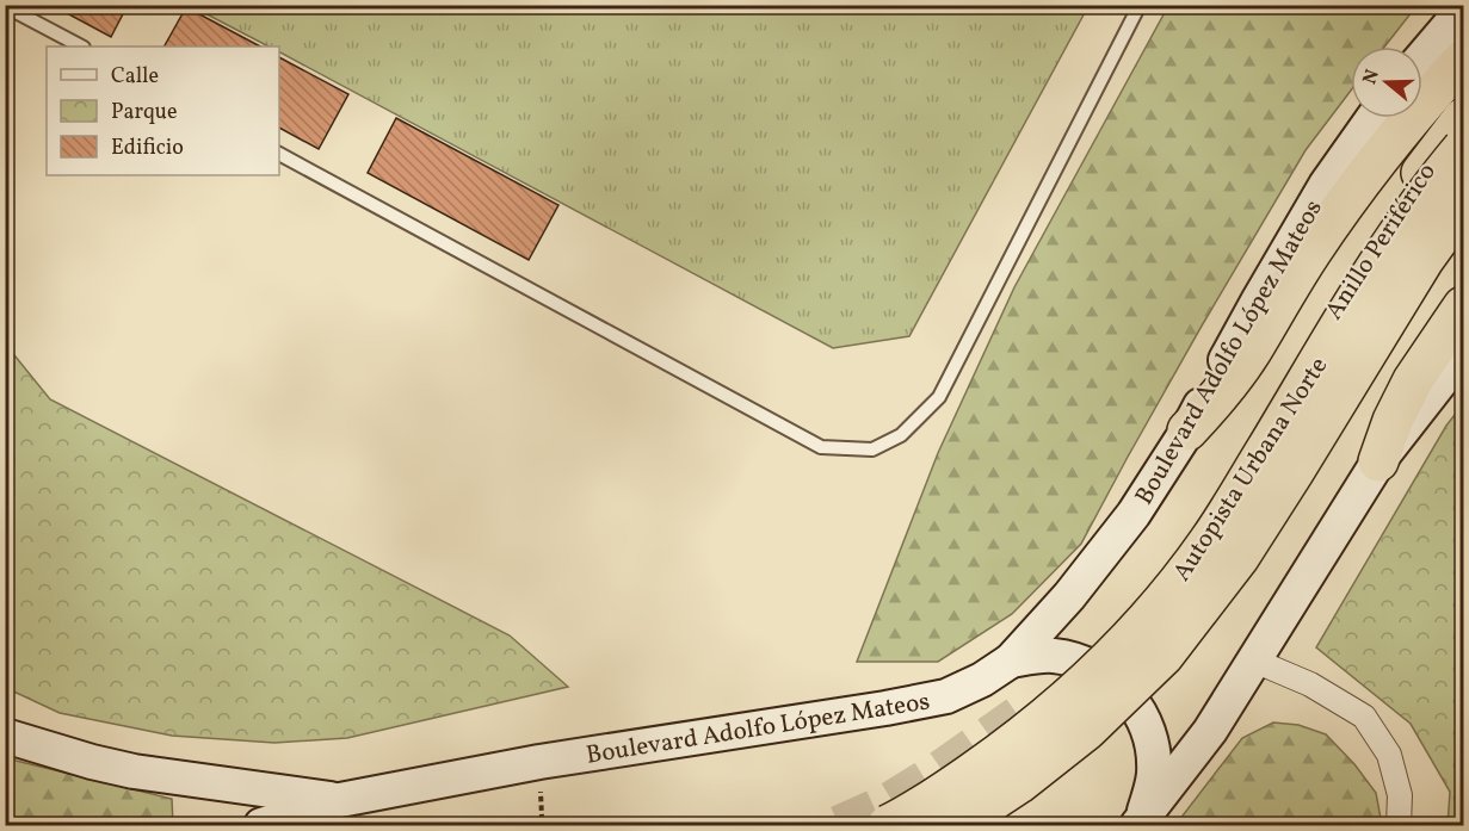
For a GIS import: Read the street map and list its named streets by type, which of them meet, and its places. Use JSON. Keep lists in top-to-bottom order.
{
  "streets": {
    "highway": ["Anillo Periférico", "Autopista Urbana Norte"],
    "main road": ["Boulevard Adolfo López Mateos"]
  },
  "legend": ["Calle", "Parque", "Edificio"],
  "north": "left"
}
